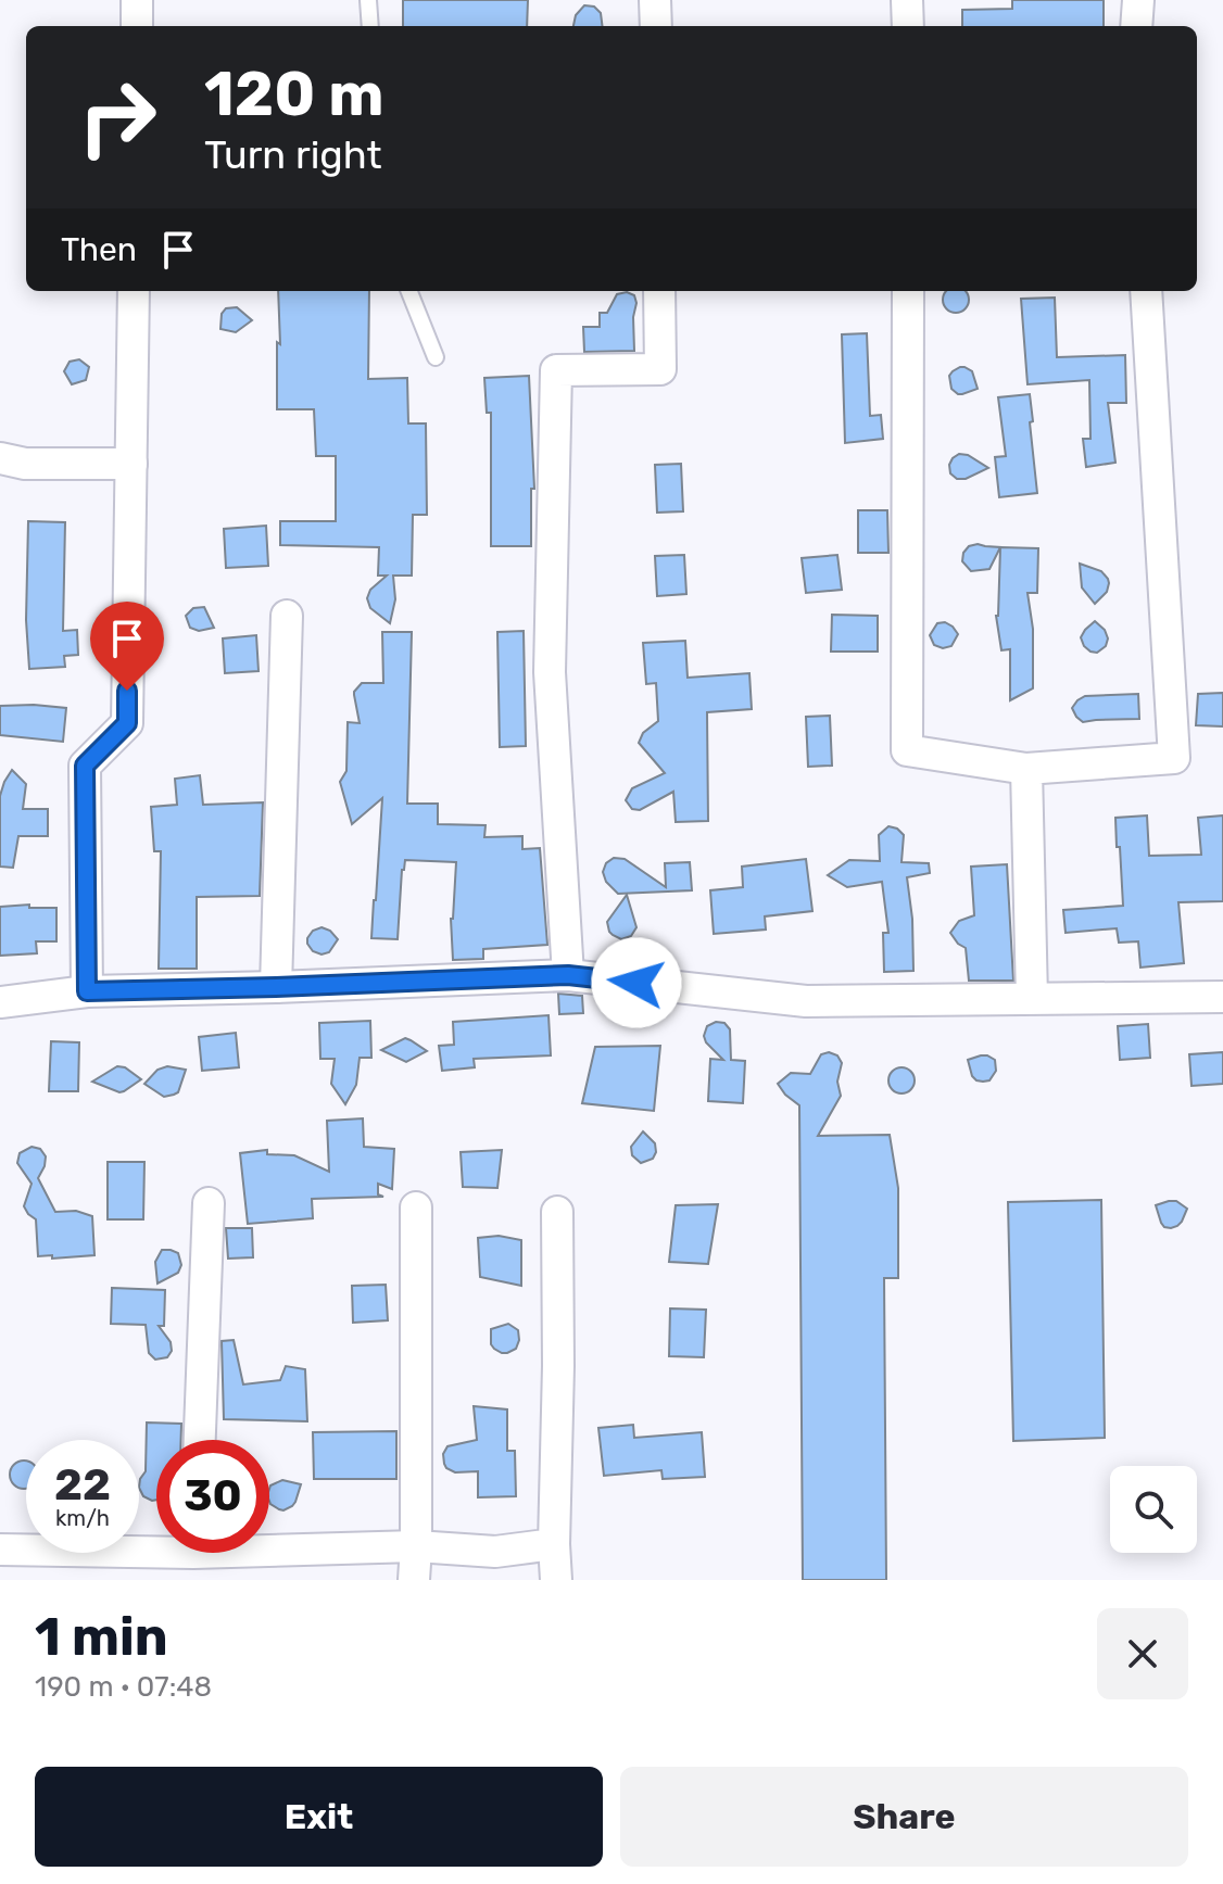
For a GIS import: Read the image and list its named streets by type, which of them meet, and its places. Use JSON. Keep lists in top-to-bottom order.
{
  "page": {
    "turn": ["120 m", "Turn right"],
    "then": "Then",
    "speed": "22 km/h",
    "limit": "30",
    "heading": ["1 min", "190 m · 07:48"],
    "buttons": ["Exit", "Share"]
  }
}
